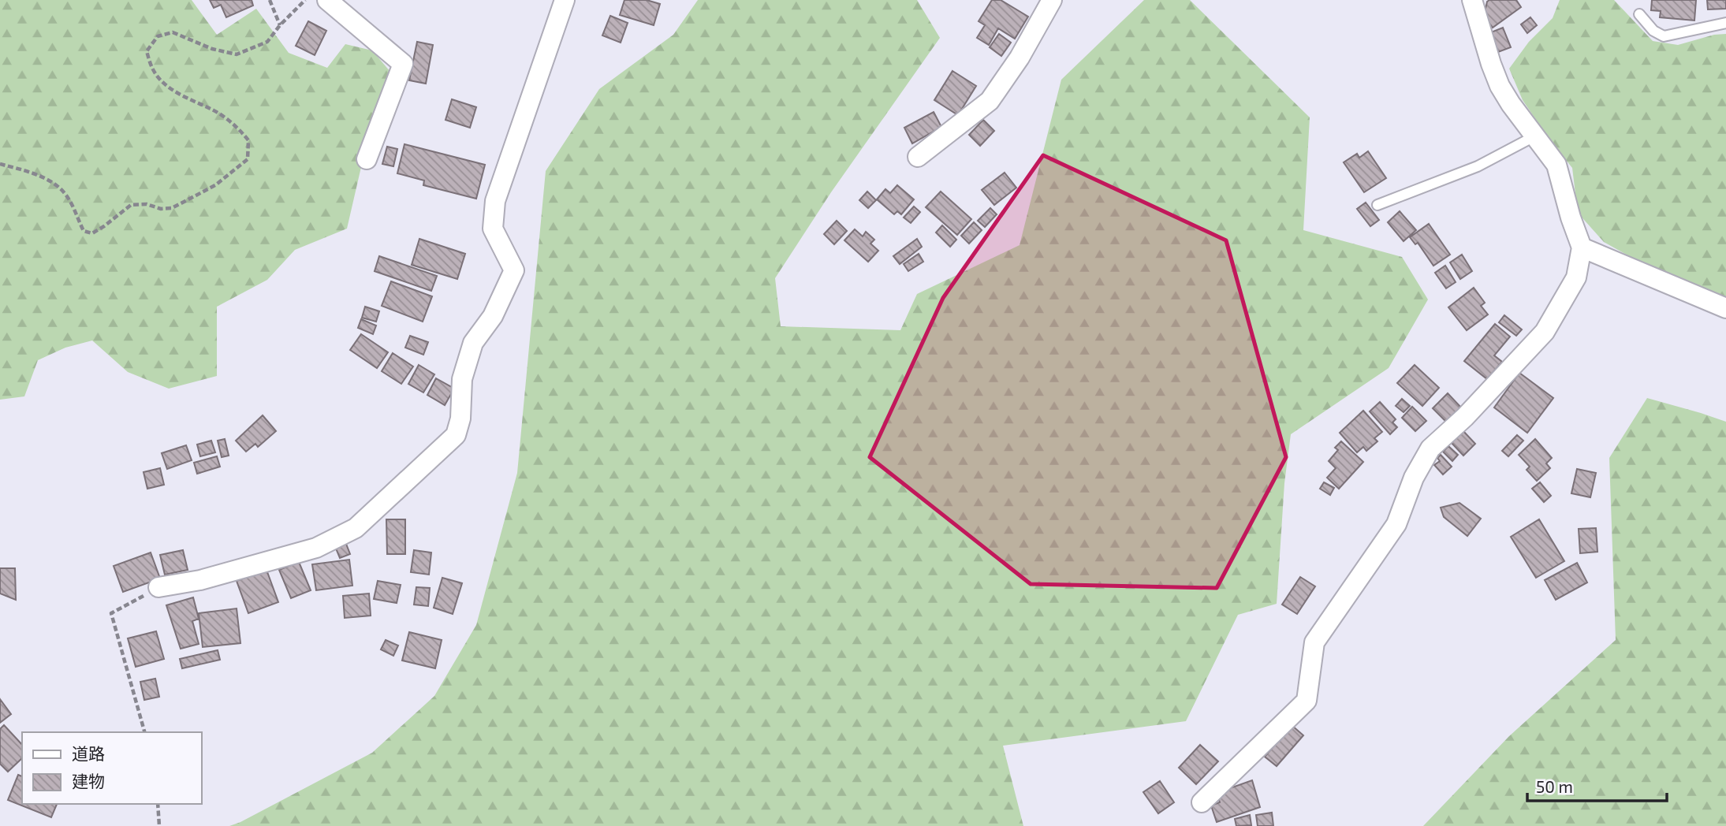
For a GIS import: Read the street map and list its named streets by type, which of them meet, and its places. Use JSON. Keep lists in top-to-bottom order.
{
  "legend": ["道路", "建物"],
  "scale_bar": "50 m"
}
